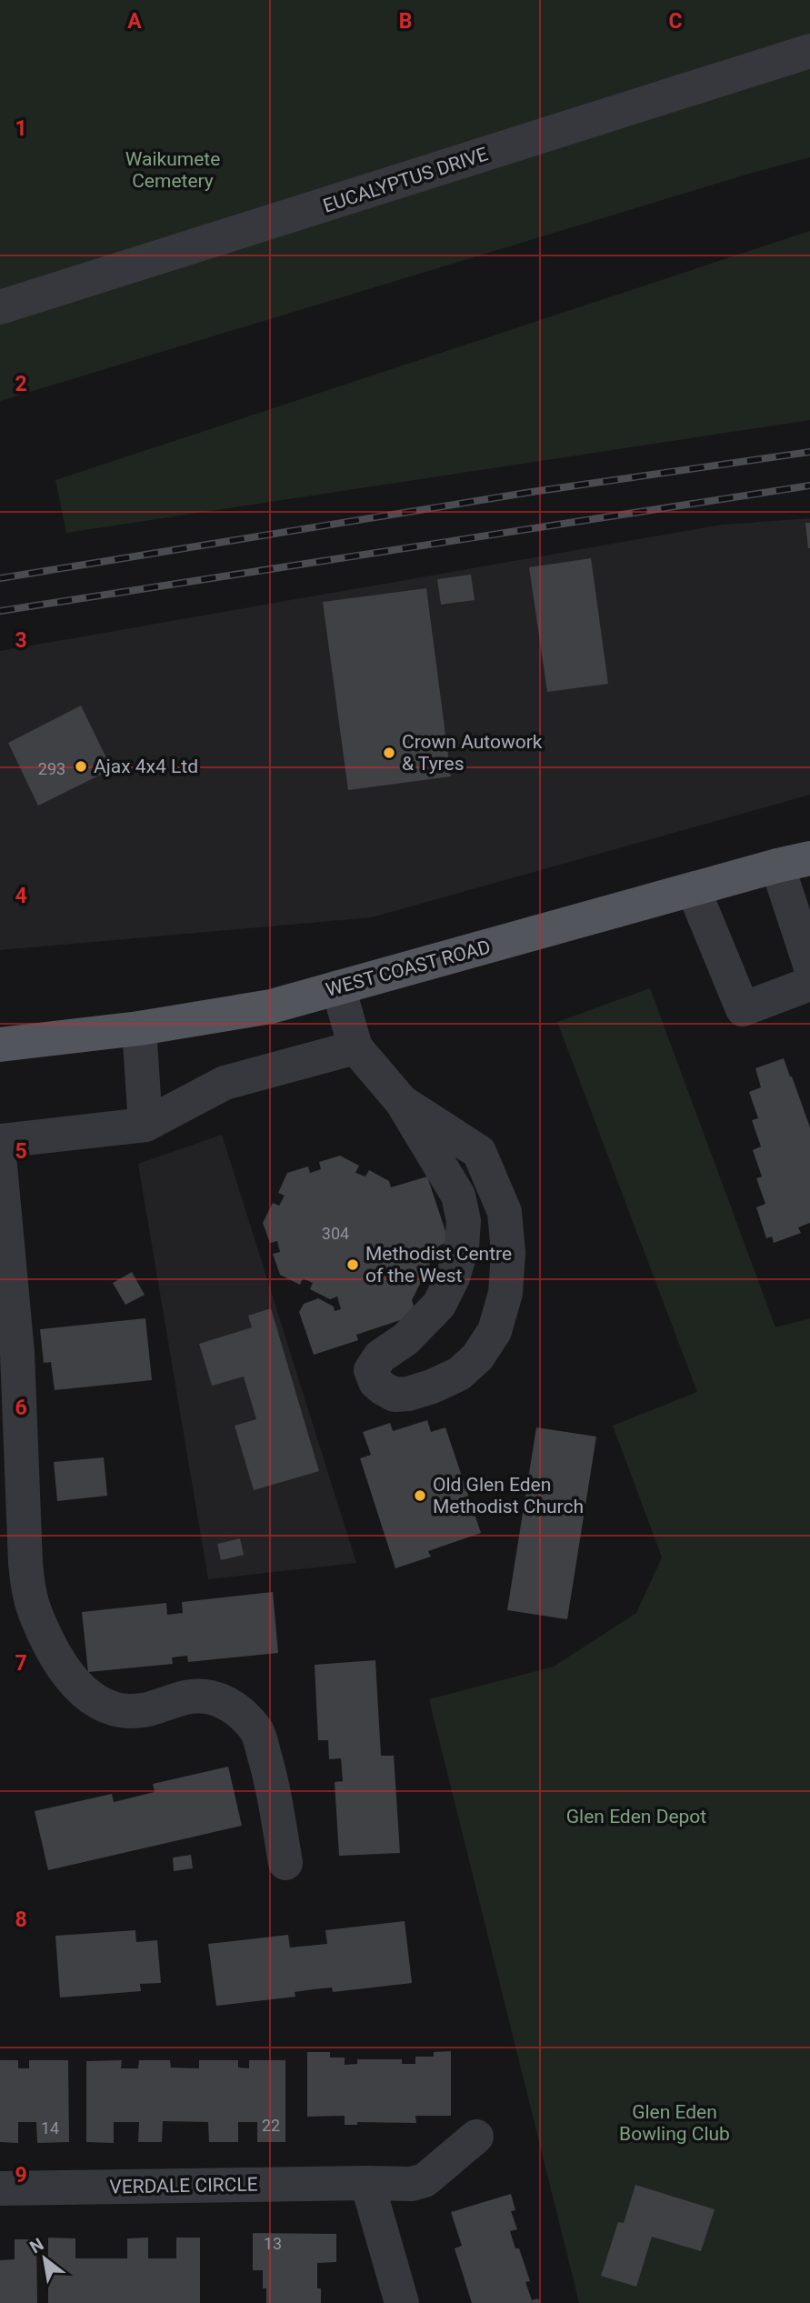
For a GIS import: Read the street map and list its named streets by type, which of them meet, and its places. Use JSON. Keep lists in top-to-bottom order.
{
  "streets": {
    "main road": ["WEST COAST ROAD"],
    "street": ["EUCALYPTUS DRIVE", "VERDALE CIRCLE"]
  },
  "parks": ["Waikumete Cemetery", "Glen Eden Depot", "Glen Eden Bowling Club"],
  "places": [
    "Crown Autowork & Tyres",
    "Ajax 4x4 Ltd",
    "Methodist Centre of the West",
    "Old Glen Eden Methodist Church"
  ],
  "house_numbers": [
    "293",
    "304",
    "22",
    "14",
    "13"
  ],
  "north": "top left",
  "grid": {
    "columns": ["A", "B", "C"],
    "rows": [
      "1",
      "2",
      "3",
      "4",
      "5",
      "6",
      "7",
      "8",
      "9"
    ]
  }
}
